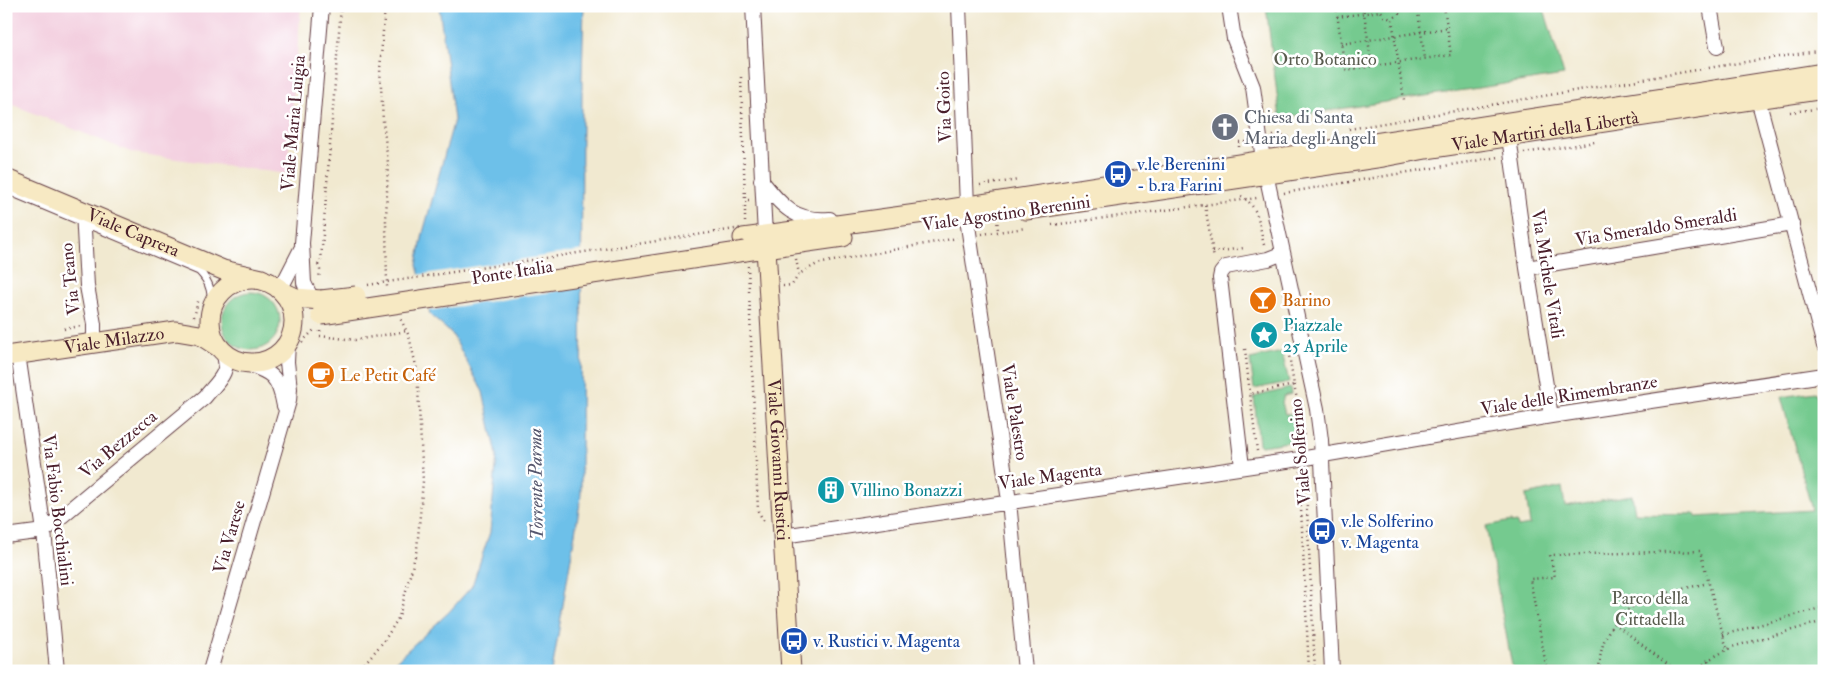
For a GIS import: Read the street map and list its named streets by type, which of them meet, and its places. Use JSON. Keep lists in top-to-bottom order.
{
  "streets": {
    "main road": [
      "Viale Martiri della Libertà",
      "Viale Agostino Berenini",
      "Viale Caprera",
      "Ponte Italia",
      "Viale Milazzo",
      "Viale Giovanni Rustici"
    ],
    "street": [
      "Via Goito",
      "Viale Maria Luigia",
      "Via Smeraldo Smeraldi",
      "Via Michele Vitali",
      "Via Teano",
      "Viale delle Rimembranze",
      "Viale Palestro",
      "Via Bezzecca",
      "Viale Solferino",
      "Viale Magenta",
      "Via Fabio Bocchialini",
      "Via Varese"
    ]
  },
  "crossings": [
    ["Via Goito", "Viale Agostino Berenini"],
    ["Via Goito", "Viale Palestro"],
    ["Viale Maria Luigia", "Viale Caprera"],
    ["Viale Maria Luigia", "Ponte Italia"],
    ["Viale Maria Luigia", "Viale Milazzo"],
    ["Viale Maria Luigia", "Via Bezzecca"],
    ["Viale Maria Luigia", "Via Varese"],
    ["Viale Martiri della Libertà", "Viale Agostino Berenini"],
    ["Viale Martiri della Libertà", "Via Michele Vitali"],
    ["Viale Martiri della Libertà", "Viale Solferino"],
    ["Viale Agostino Berenini", "Ponte Italia"],
    ["Viale Agostino Berenini", "Viale Palestro"],
    ["Viale Agostino Berenini", "Viale Solferino"],
    ["Viale Agostino Berenini", "Viale Giovanni Rustici"],
    ["Via Smeraldo Smeraldi", "Via Michele Vitali"],
    ["Viale Caprera", "Ponte Italia"],
    ["Viale Caprera", "Via Teano"],
    ["Viale Caprera", "Viale Milazzo"],
    ["Viale Caprera", "Via Bezzecca"],
    ["Viale Caprera", "Via Varese"],
    ["Ponte Italia", "Viale Milazzo"],
    ["Ponte Italia", "Via Bezzecca"],
    ["Ponte Italia", "Via Varese"],
    ["Via Michele Vitali", "Viale delle Rimembranze"],
    ["Via Teano", "Viale Milazzo"],
    ["Viale Milazzo", "Via Bezzecca"],
    ["Viale Milazzo", "Via Fabio Bocchialini"],
    ["Viale Milazzo", "Via Varese"],
    ["Viale delle Rimembranze", "Viale Solferino"],
    ["Viale delle Rimembranze", "Viale Magenta"],
    ["Viale Palestro", "Viale Magenta"],
    ["Via Bezzecca", "Via Fabio Bocchialini"],
    ["Via Bezzecca", "Via Varese"],
    ["Viale Solferino", "Viale Magenta"],
    ["Viale Giovanni Rustici", "Viale Magenta"]
  ],
  "water": ["Torrente Parma"],
  "parks": ["Orto Botanico", "Parco della Cittadella"],
  "places": {
    "church": ["Chiesa di Santa Maria degli Angeli"],
    "bus stop": ["v.le Berenini - b.ra Farini", "v.le Solferino v. Magenta", "v. Rustici v. Magenta"],
    "bar": ["Barino"],
    "place": ["Piazzale 25 Aprile"],
    "cafe": ["Le Petit Café"],
    "building": ["Villino Bonazzi"]
  }
}
